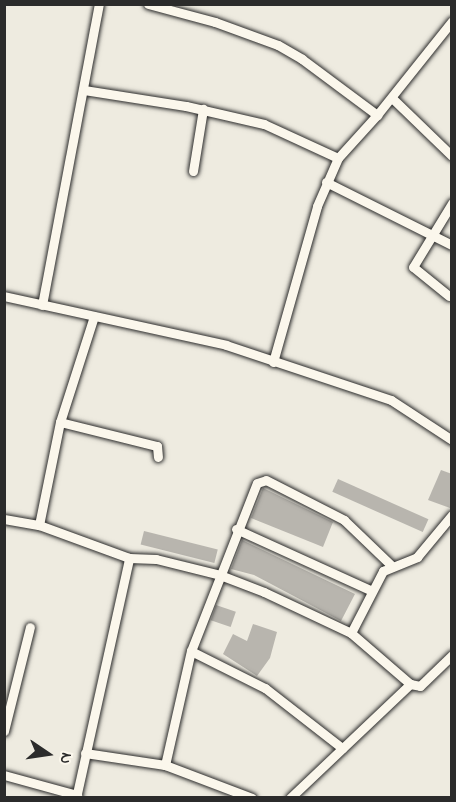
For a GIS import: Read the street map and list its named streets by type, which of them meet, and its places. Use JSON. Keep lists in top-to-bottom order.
{
  "north": "right"
}
